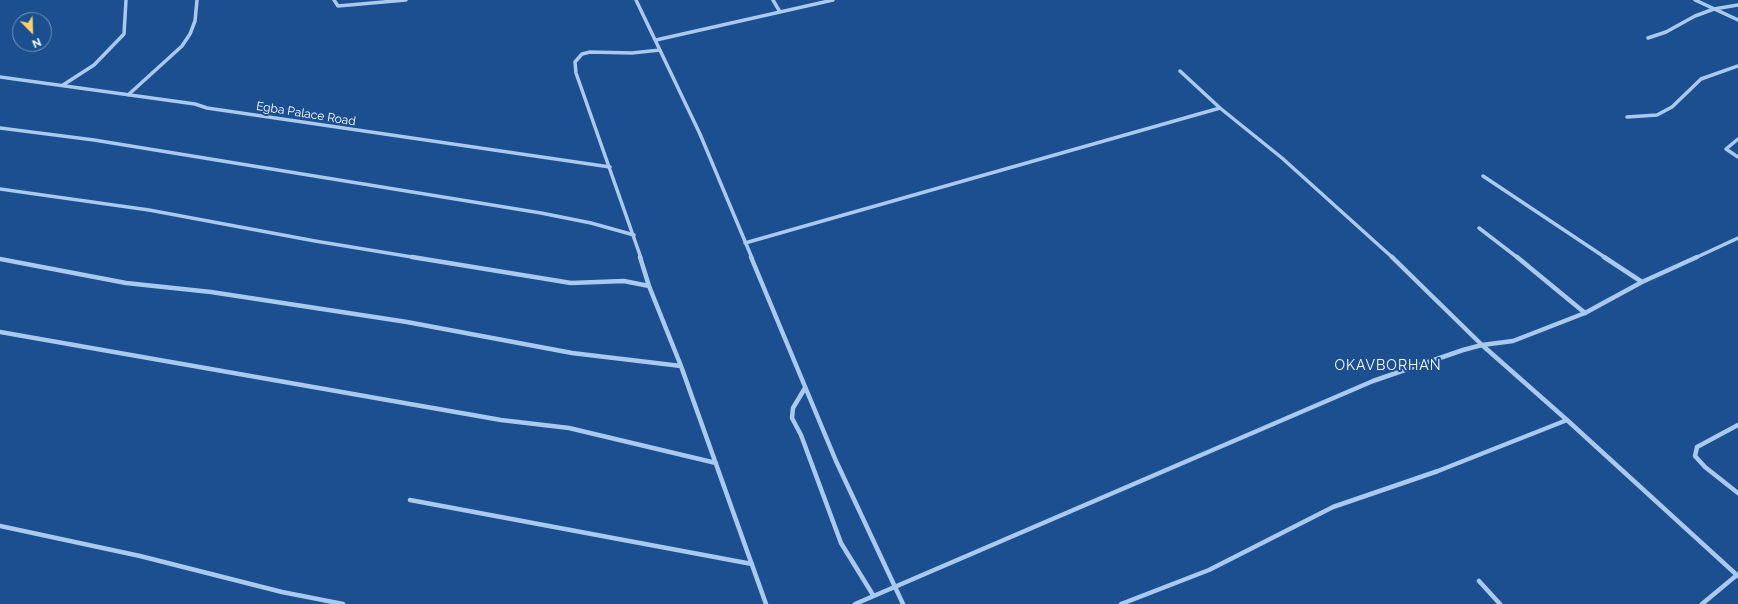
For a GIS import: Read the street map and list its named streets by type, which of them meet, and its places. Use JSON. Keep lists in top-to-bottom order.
{
  "streets": {
    "street": ["Egba Palace Road"]
  },
  "districts": ["OKAVBORHAN"],
  "north": "bottom right"
}
